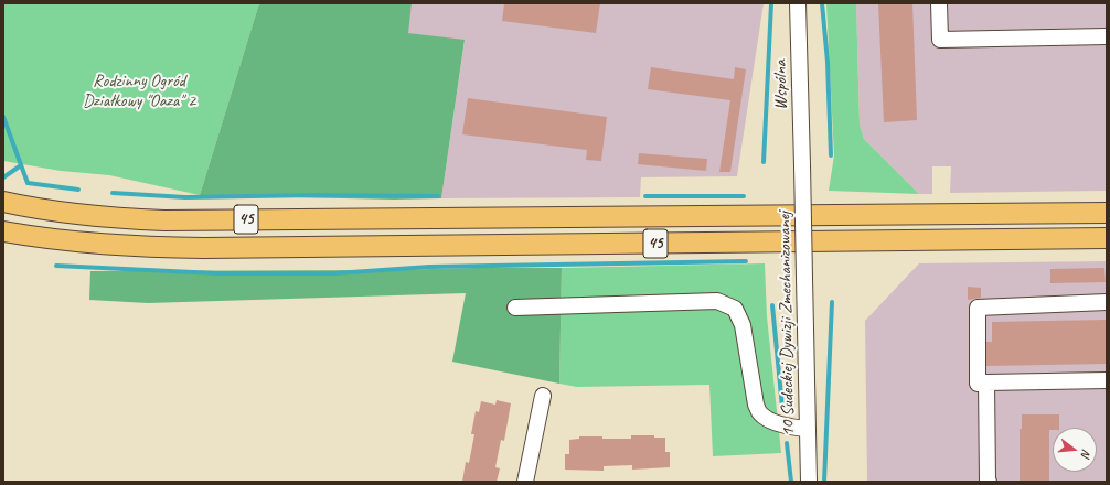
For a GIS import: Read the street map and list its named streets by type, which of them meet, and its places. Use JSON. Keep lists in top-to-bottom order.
{
  "streets": {
    "main road": ["45"],
    "street": ["Wspólna", "10 Sudeckiej Dywizji Zmechanizowanej"]
  },
  "crossings": [
    ["Wspólna", "10 Sudeckiej Dywizji Zmechanizowanej"]
  ],
  "parks": ["Rodzinny Ogród Działkowy \"Oaza\" 2"],
  "north": "right"
}
